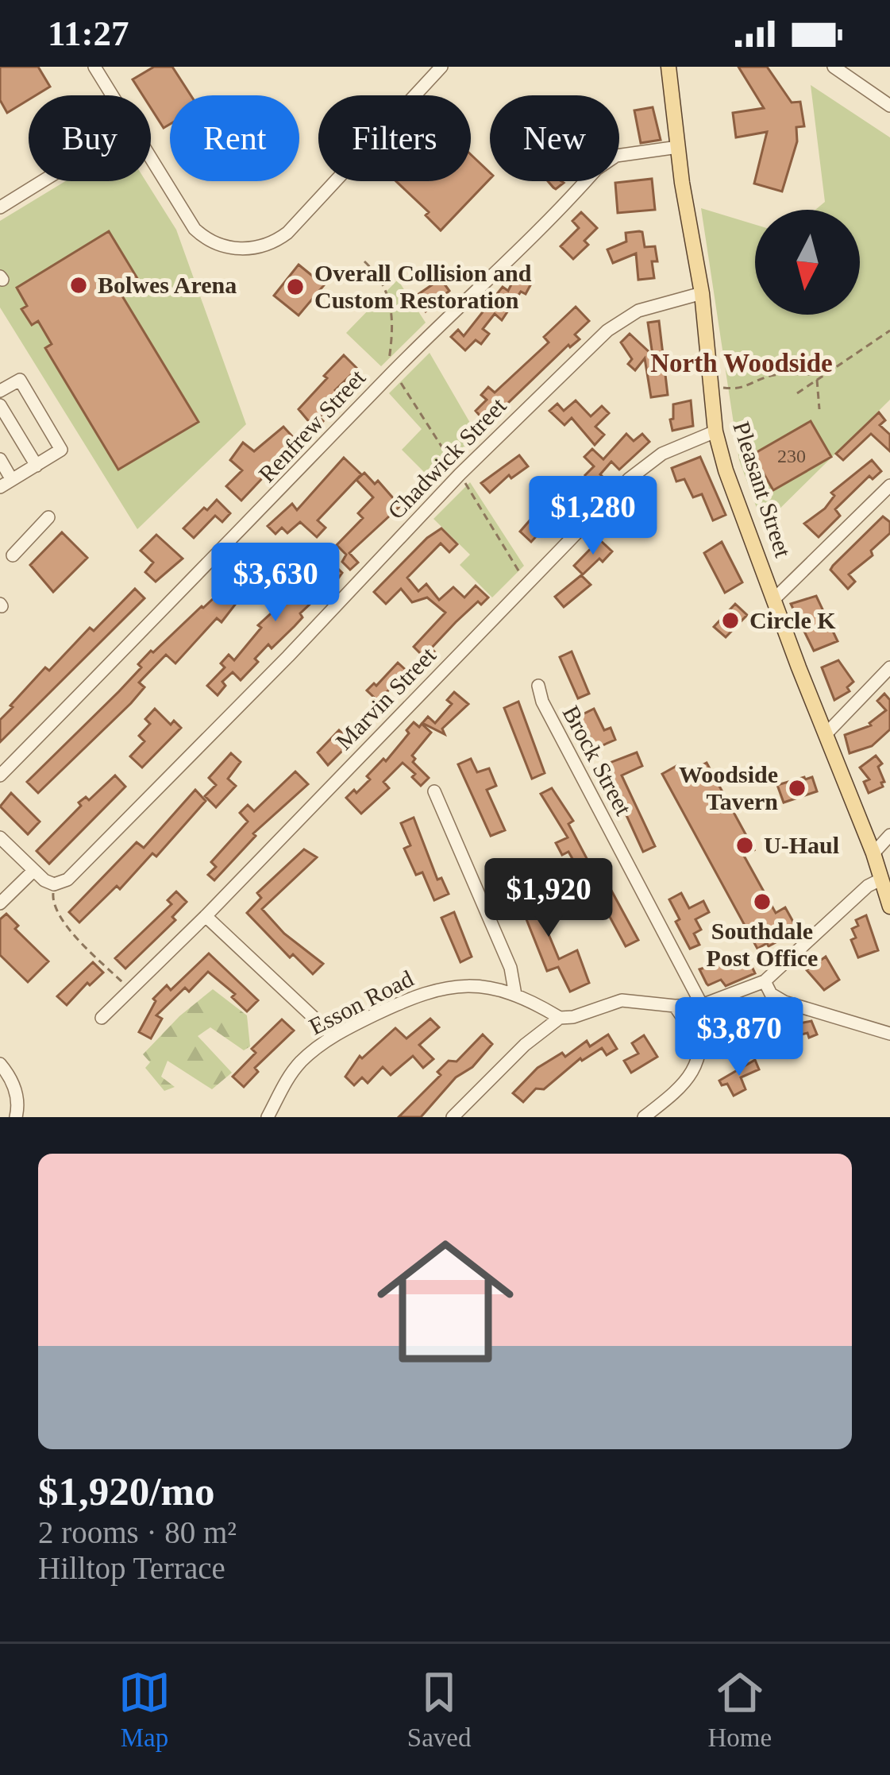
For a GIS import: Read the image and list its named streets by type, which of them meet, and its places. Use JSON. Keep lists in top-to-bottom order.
{
  "streets": {
    "main road": ["Pleasant Street"],
    "street": [
      "Renfrew Street",
      "Chadwick Street",
      "Marvin Street",
      "Brock Street",
      "Esson Road"
    ]
  },
  "crossings": [
    ["Renfrew Street", "Pleasant Street"],
    ["Chadwick Street", "Pleasant Street"],
    ["Pleasant Street", "Marvin Street"]
  ],
  "districts": ["North Woodside"],
  "places": [
    "Bolwes Arena",
    "Overall Collision and Custom Restoration",
    "Circle K",
    "Woodside Tavern",
    "U-Haul",
    "Southdale Post Office"
  ],
  "house_numbers": ["230"],
  "north": "bottom",
  "page": {
    "status": "11:27",
    "chip": [
      "Buy",
      "Rent",
      "Filters",
      "New"
    ],
    "price": [
      "$1,280",
      "$3,630",
      "$1,920",
      "$3,870"
    ],
    "list": [
      {
        "name": "$1,920/mo",
        "note": "2 rooms · 80 m² · Hilltop Terrace"
      }
    ],
    "tabs": ["Map", "Saved", "Home"]
  }
}
